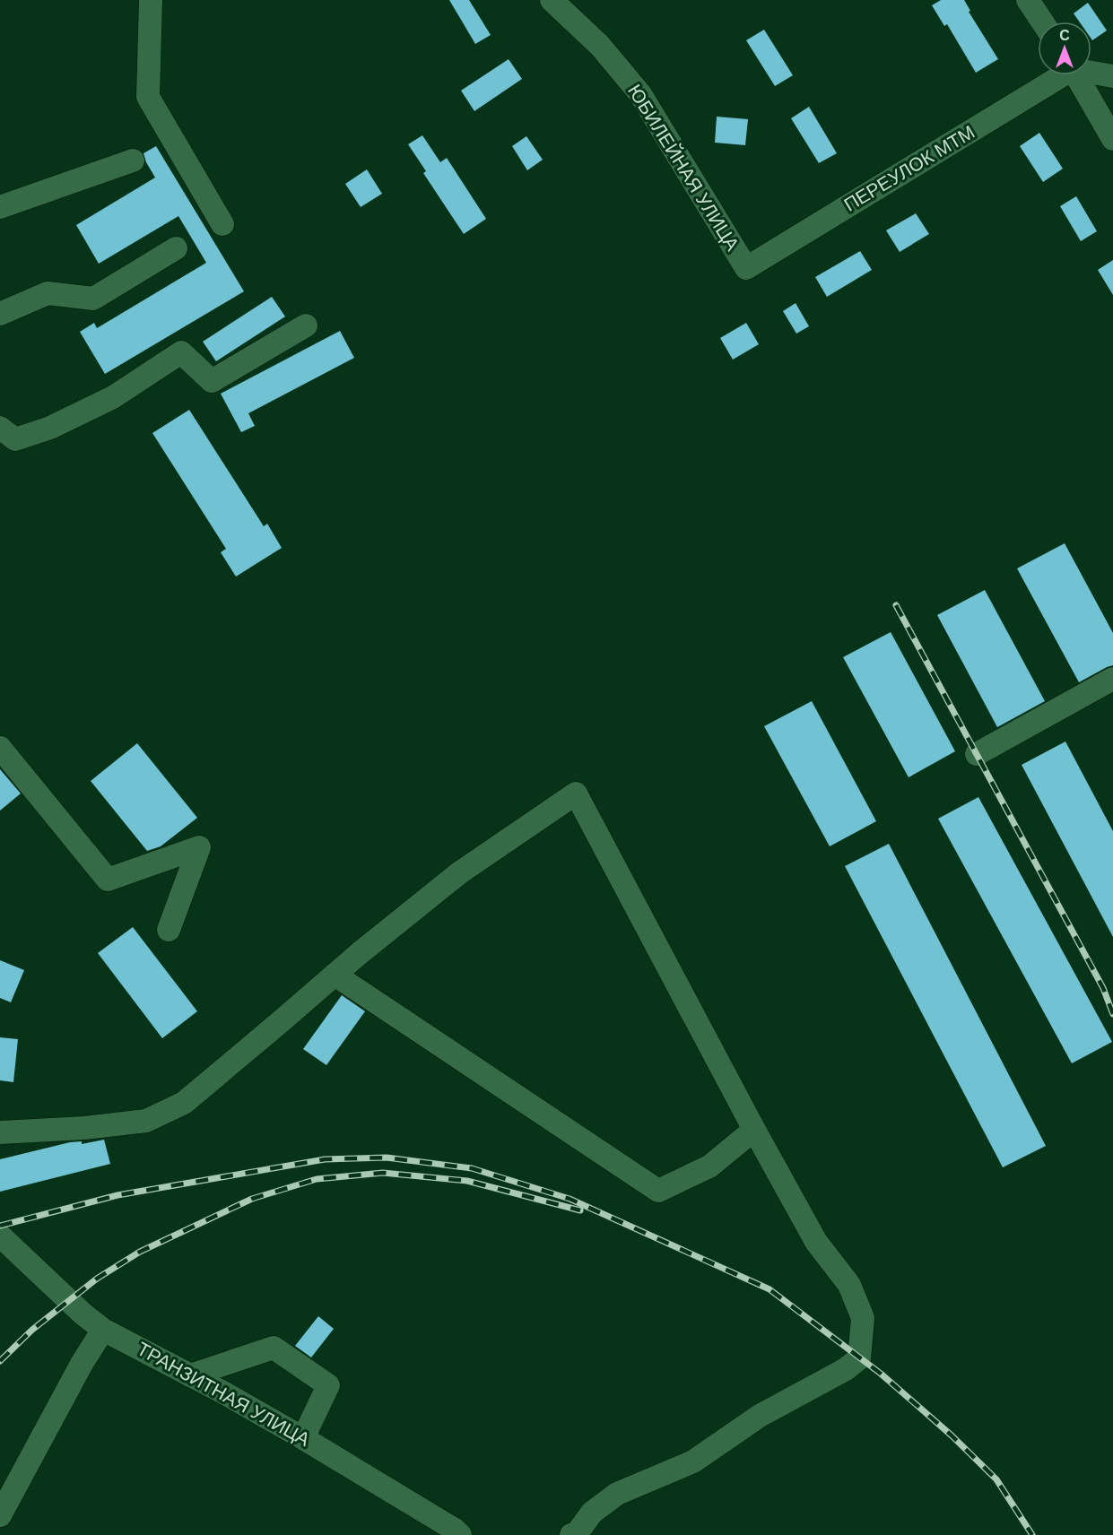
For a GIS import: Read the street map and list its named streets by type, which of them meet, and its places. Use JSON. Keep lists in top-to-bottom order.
{
  "streets": {
    "street": ["ЮБИЛЕЙНАЯ УЛИЦА", "ПЕРЕУЛОК МТМ", "ТРАНЗИТНАЯ УЛИЦА"]
  },
  "crossings": [
    ["ЮБИЛЕЙНАЯ УЛИЦА", "ПЕРЕУЛОК МТМ"]
  ],
  "north": "top"
}
